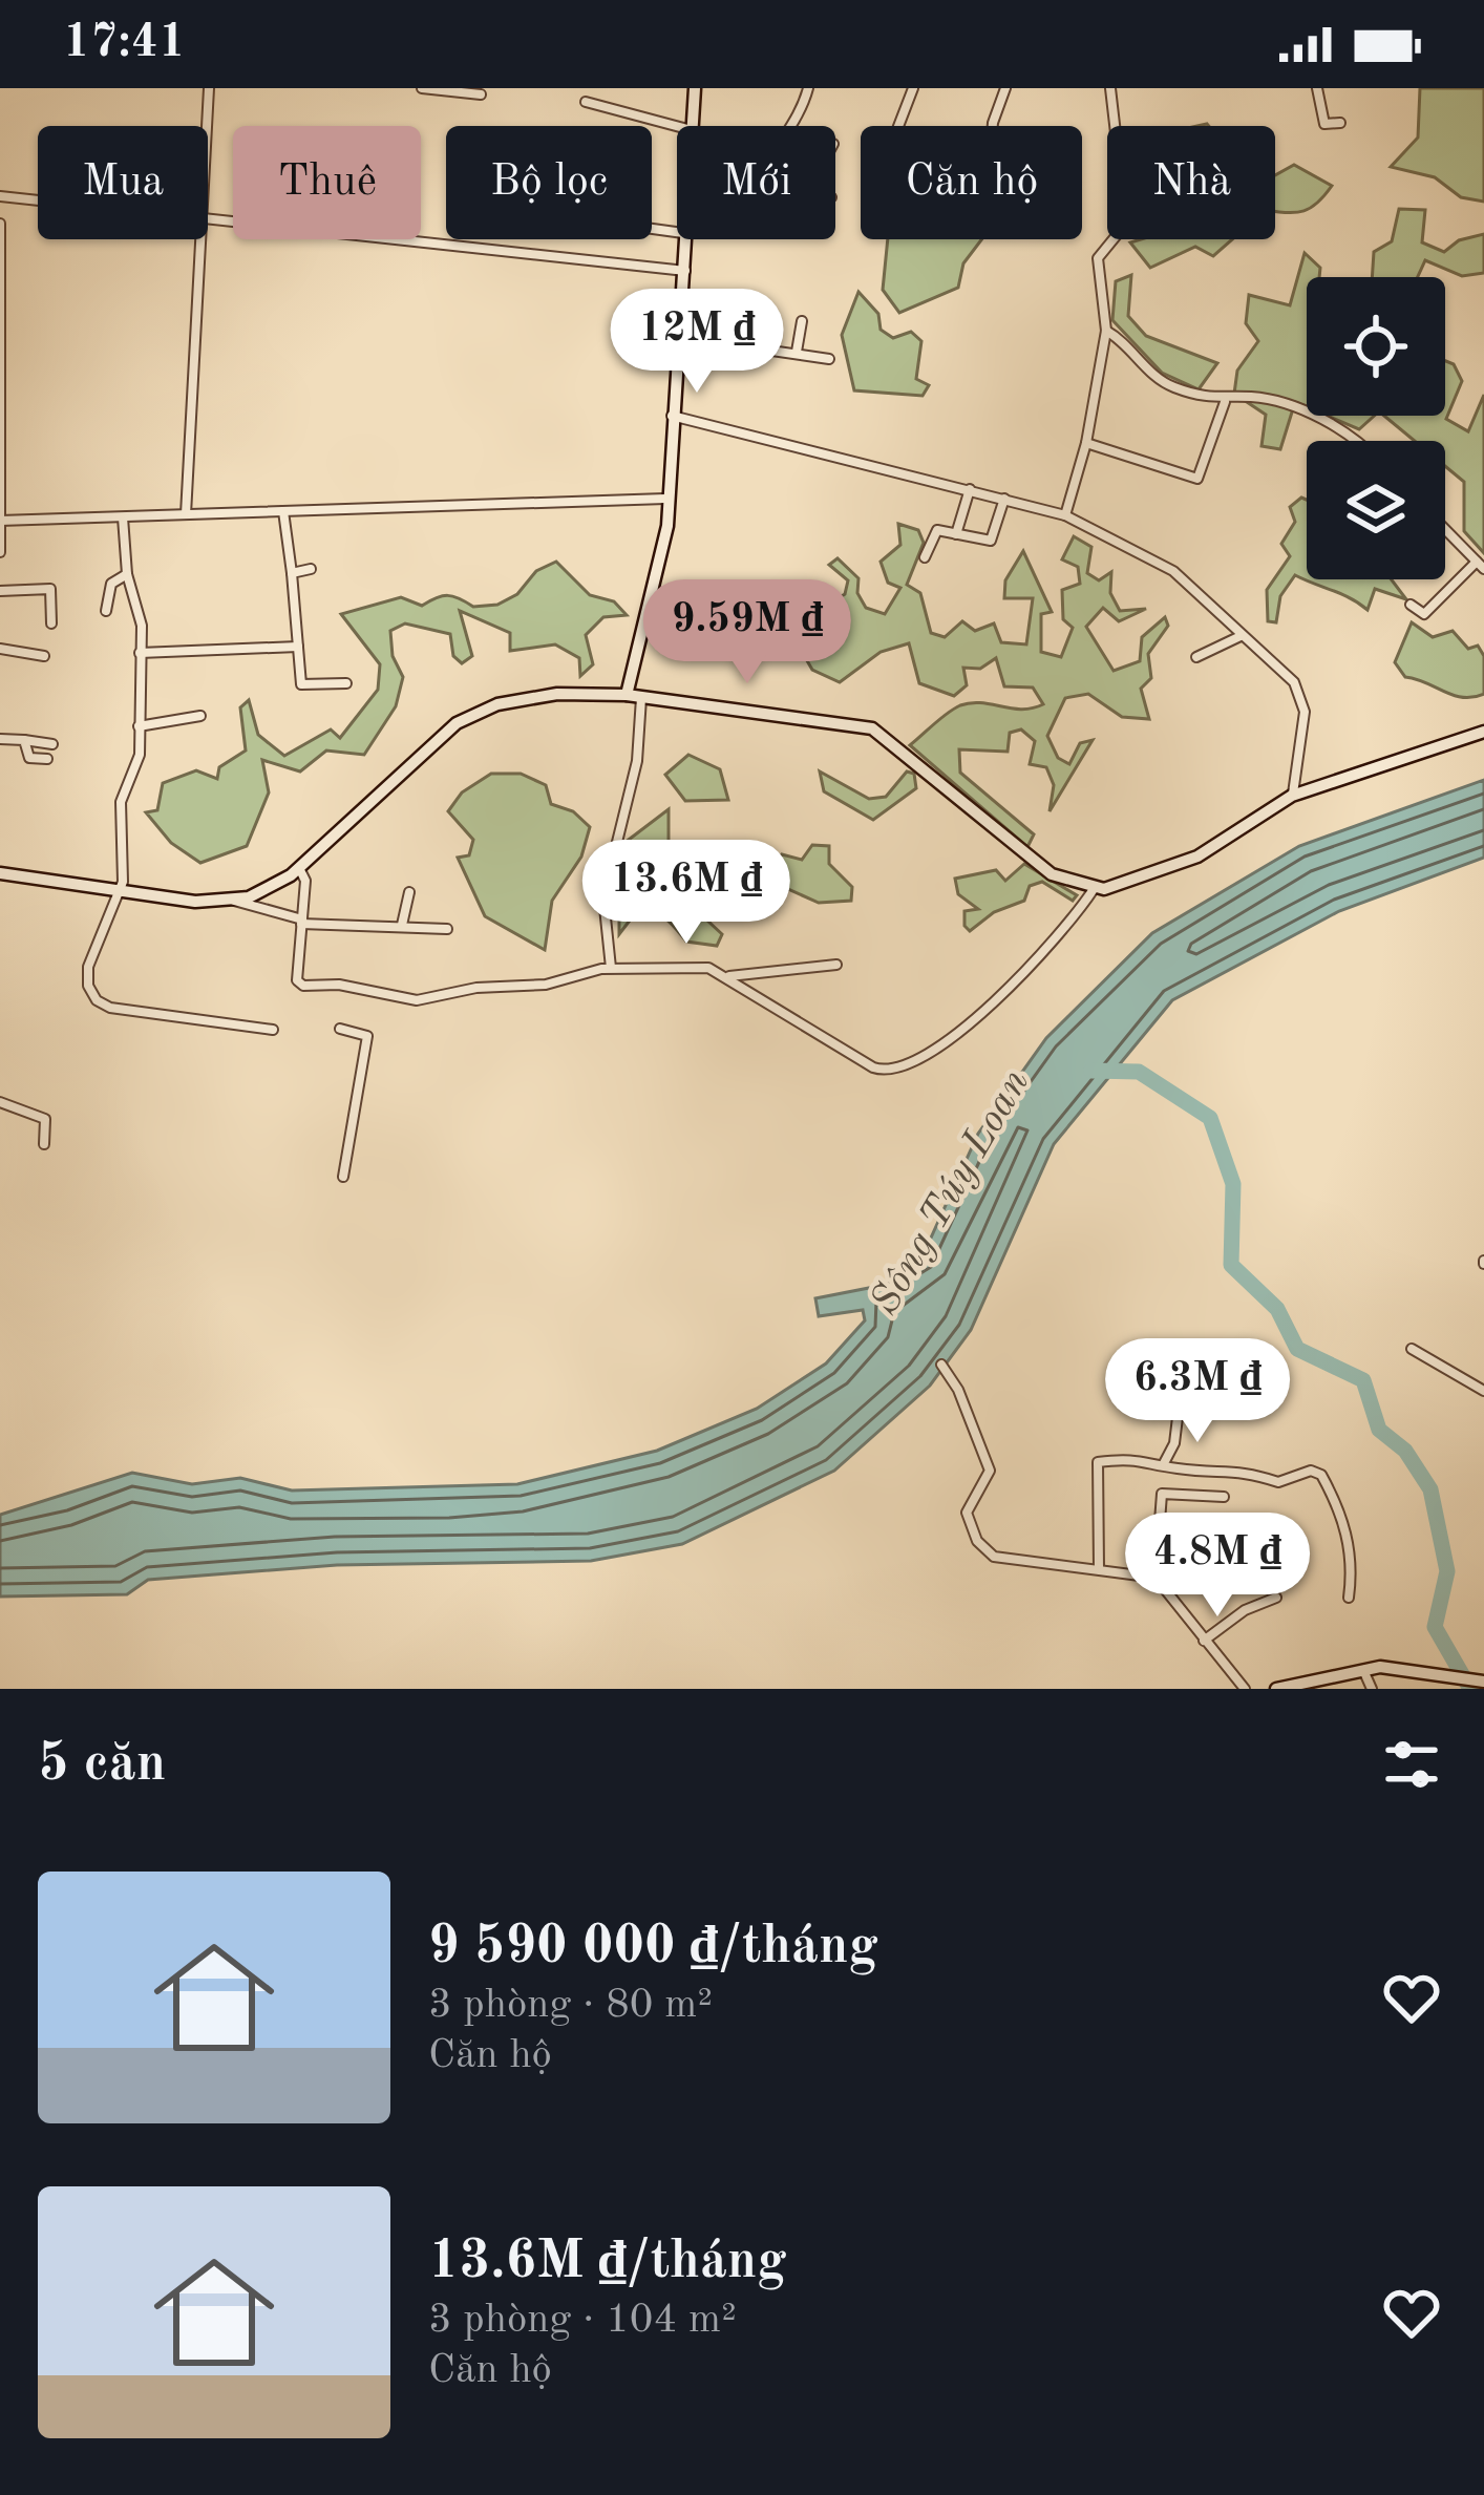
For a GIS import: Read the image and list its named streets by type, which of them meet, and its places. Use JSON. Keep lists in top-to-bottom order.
{
  "water": ["Sông Túy Loan"],
  "page": {
    "status": "17:41",
    "chip": [
      "Mua",
      "Thuê",
      "Bộ lọc",
      "Mới",
      "Căn hộ",
      "Nhà"
    ],
    "price": [
      "12M ₫",
      "9.59M ₫",
      "13.6M ₫",
      "6.3M ₫",
      "4.8M ₫"
    ],
    "heading": "5 căn",
    "list": [
      {
        "name": "9 590 000 ₫/tháng",
        "note": "3 phòng · 80 m² · Căn hộ"
      },
      {
        "name": "13.6M ₫/tháng",
        "note": "3 phòng · 104 m² · Căn hộ"
      }
    ]
  }
}
